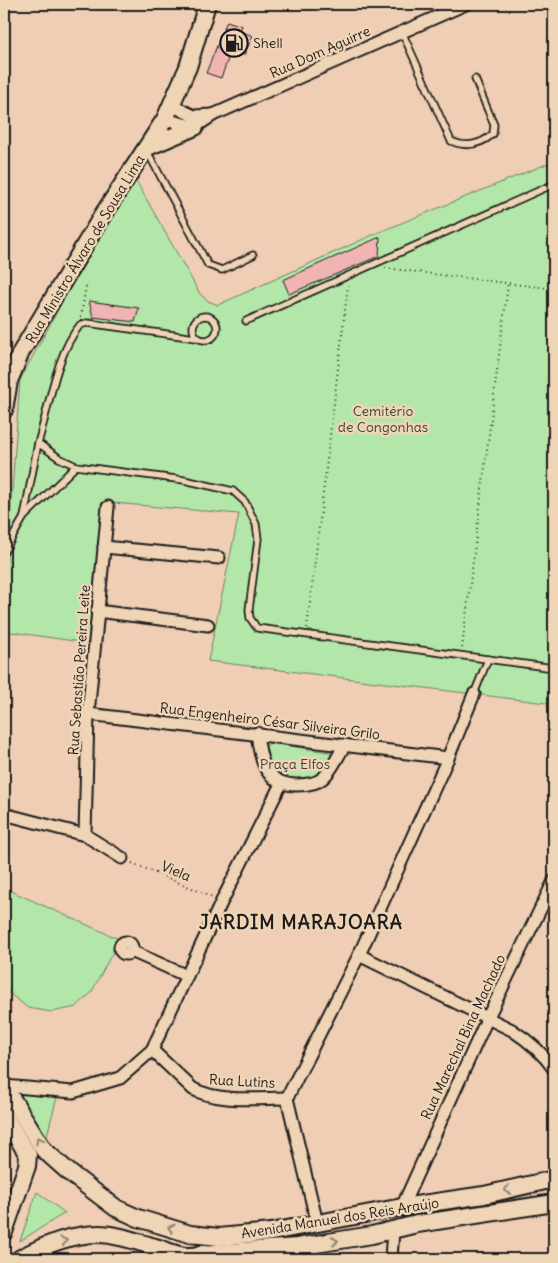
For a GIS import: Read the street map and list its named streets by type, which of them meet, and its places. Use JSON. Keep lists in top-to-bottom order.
{
  "streets": {
    "street": [
      "Rua Dom Aguirre",
      "Rua Ministro Álvaro de Sousa Lima",
      "Rua Sebastião Pereira Leite",
      "Rua Engenheiro César Silveira Grilo",
      "Rua Marechal Bina Machado",
      "Rua Lutins",
      "Avenida Manuel dos Reis Araújo"
    ],
    "path": ["Viela"]
  },
  "crossings": [
    ["Rua Dom Aguirre", "Rua Ministro Álvaro de Sousa Lima"],
    ["Rua Sebastião Pereira Leite", "Rua Engenheiro César Silveira Grilo"],
    ["Rua Marechal Bina Machado", "Avenida Manuel dos Reis Araújo"]
  ],
  "districts": ["JARDIM MARAJOARA"],
  "parks": ["Cemitério de Congonhas", "Praça Elfos"],
  "places": {
    "fuel station": ["Shell"]
  }
}
